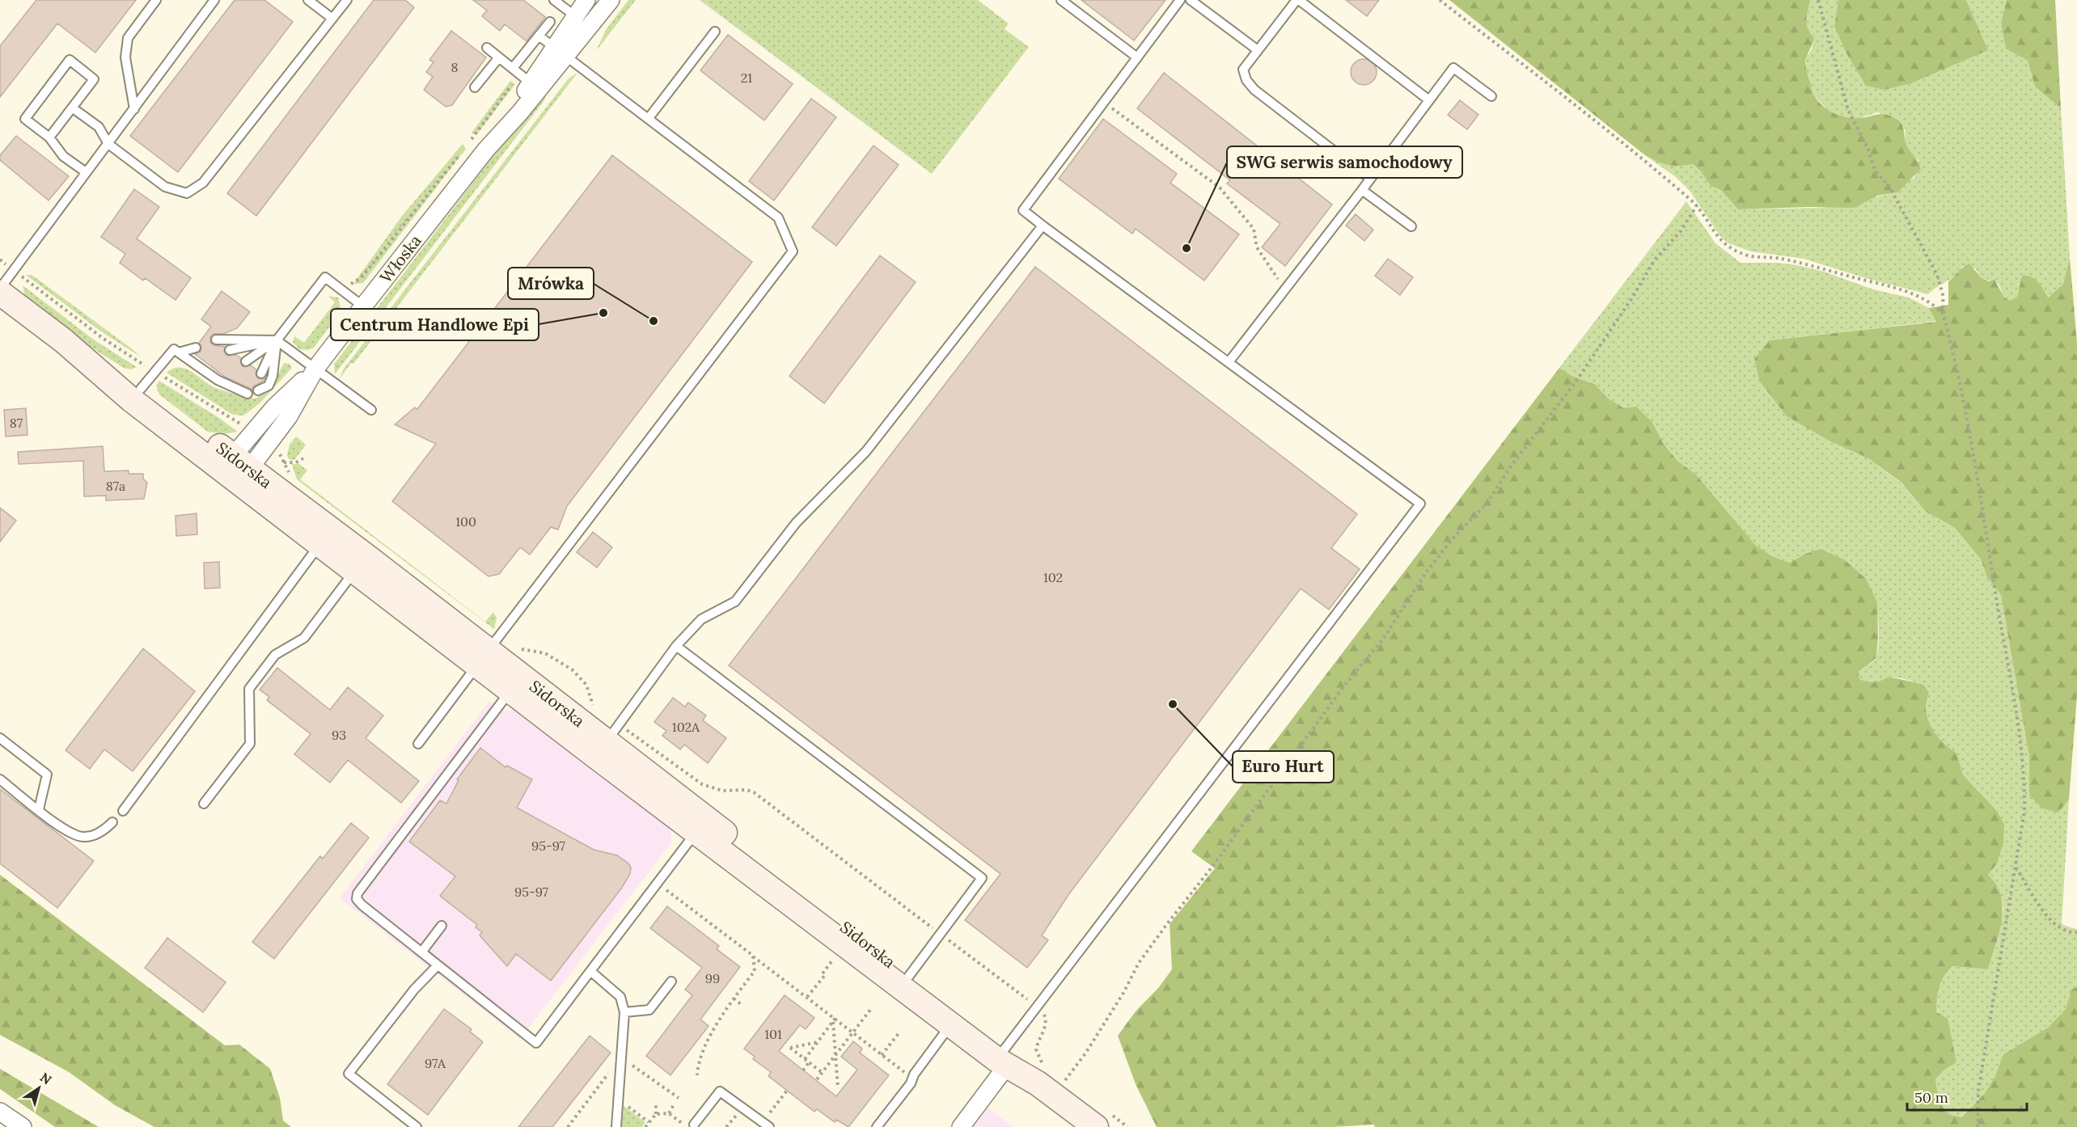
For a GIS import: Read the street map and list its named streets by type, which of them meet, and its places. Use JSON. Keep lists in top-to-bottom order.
{
  "streets": {
    "street": ["Włoska", "Sidorska"]
  },
  "crossings": [
    ["Włoska", "Sidorska"]
  ],
  "places": [
    "SWG serwis samochodowy",
    "Centrum Handlowe Epi",
    "Mrówka",
    "Euro Hurt"
  ],
  "house_numbers": [
    "8",
    "21",
    "87",
    "87a",
    "100",
    "102",
    "102A",
    "93",
    "95-97",
    "95-97",
    "99",
    "101",
    "97A"
  ],
  "scale_bar": "50 m",
  "north": "top right"
}
